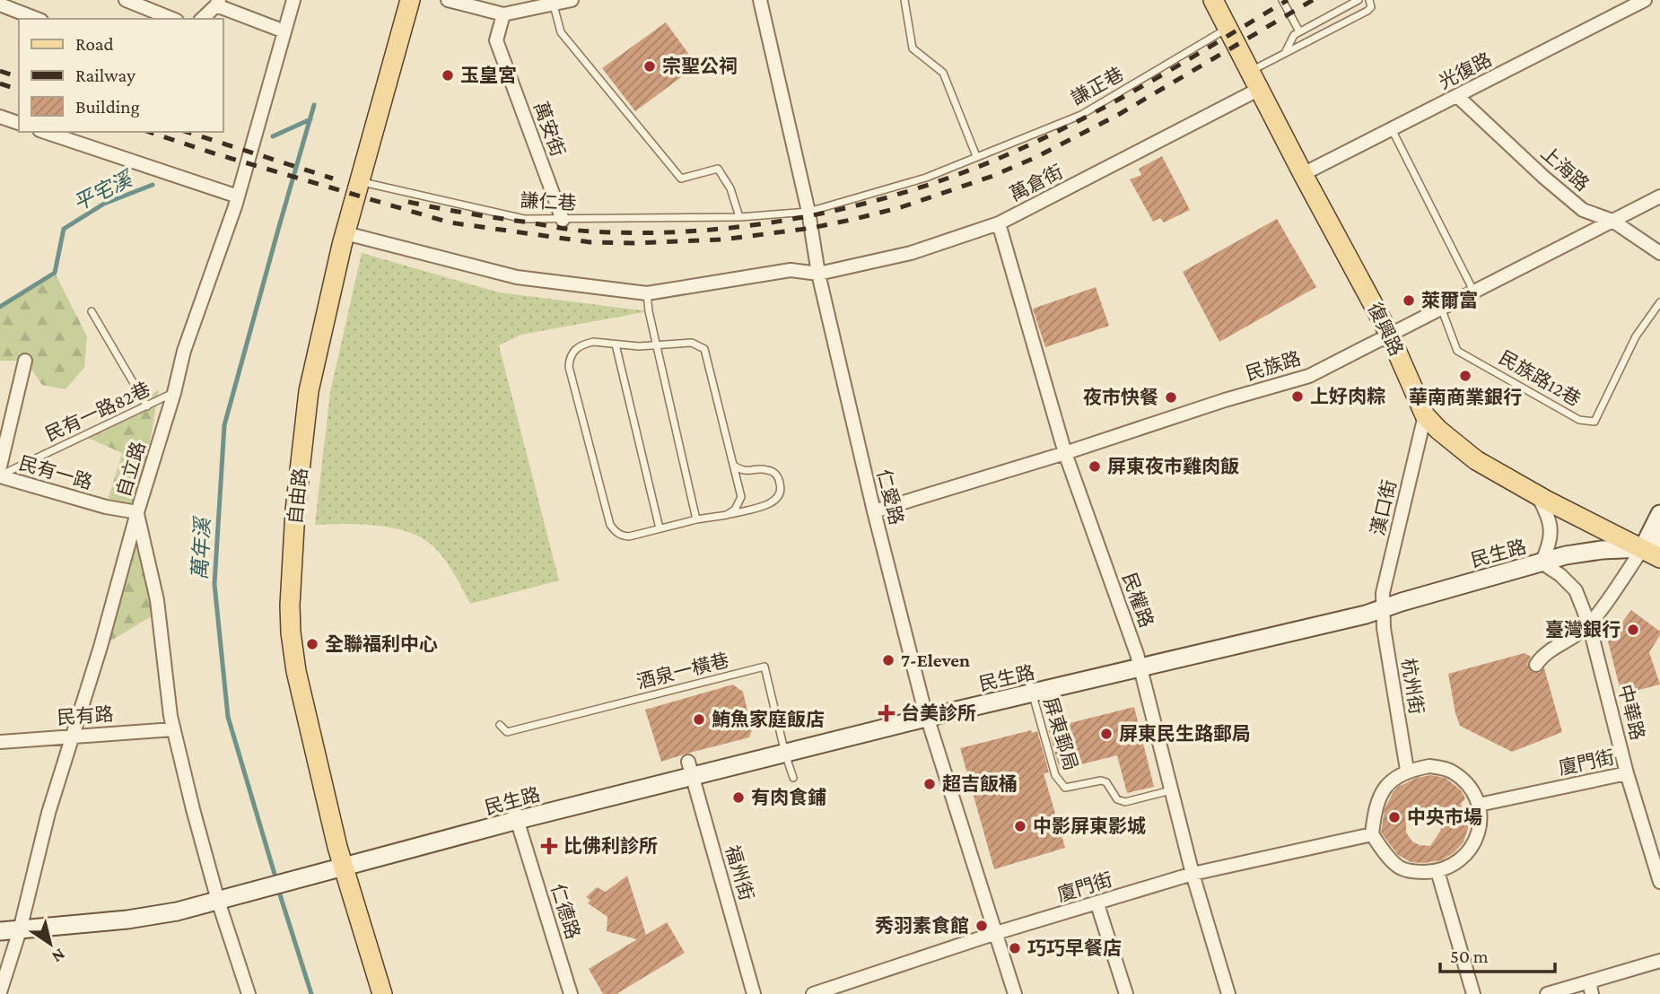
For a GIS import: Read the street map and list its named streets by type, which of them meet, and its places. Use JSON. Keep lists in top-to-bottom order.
{
  "streets": {
    "main road": ["復興路", "自由路"],
    "street": [
      "光復路",
      "萬安街",
      "上海路",
      "萬倉街",
      "民族路",
      "自立路",
      "民有一路",
      "仁愛路",
      "漢口街",
      "民生路",
      "民權路",
      "杭州街",
      "中華路",
      "民有路",
      "廈門街",
      "福州街",
      "仁德路"
    ],
    "lane": [
      "謙正巷",
      "謙仁巷",
      "民族路12巷",
      "民有一路82巷",
      "酒泉一橫巷",
      "屏東郵局"
    ]
  },
  "crossings": [
    ["光復路", "上海路"],
    ["光復路", "復興路"],
    ["謙正巷", "謙仁巷"],
    ["謙正巷", "復興路"],
    ["謙正巷", "仁愛路"],
    ["萬安街", "謙仁巷"],
    ["上海路", "民族路"],
    ["萬倉街", "復興路"],
    ["萬倉街", "仁愛路"],
    ["萬倉街", "民權路"],
    ["謙仁巷", "自由路"],
    ["謙仁巷", "仁愛路"],
    ["復興路", "民族路"],
    ["復興路", "漢口街"],
    ["復興路", "民生路"],
    ["民族路", "民族路12巷"],
    ["民族路", "仁愛路"],
    ["民族路", "民權路"],
    ["民有一路82巷", "自立路"],
    ["民有一路82巷", "民有一路"],
    ["自立路", "民有一路"],
    ["自立路", "民生路"],
    ["自立路", "民有路"],
    ["自由路", "民生路"],
    ["仁愛路", "民生路"],
    ["仁愛路", "廈門街"],
    ["漢口街", "民生路"],
    ["漢口街", "杭州街"],
    ["民生路", "民權路"],
    ["民生路", "酒泉一橫巷"],
    ["民生路", "杭州街"],
    ["民生路", "中華路"],
    ["民生路", "屏東郵局"],
    ["民生路", "福州街"],
    ["民生路", "仁德路"],
    ["民權路", "屏東郵局"],
    ["民權路", "廈門街"],
    ["杭州街", "廈門街"],
    ["中華路", "廈門街"]
  ],
  "water": ["平宅溪", "萬年溪"],
  "places": {
    "other": [
      "宗聖公祠",
      "玉皇宮",
      "萊爾富",
      "華南商業銀行",
      "上好肉粽",
      "夜市快餐",
      "屏東夜市雞肉飯",
      "臺灣銀行",
      "全聯福利中心",
      "7-Eleven",
      "鮪魚家庭飯店",
      "屏東民生路郵局",
      "超吉飯桶",
      "有肉食鋪",
      "中央市場",
      "中影屏東影城",
      "秀羽素食館",
      "巧巧早餐店"
    ],
    "health": ["台美診所", "比佛利診所"]
  },
  "legend": ["Road", "Railway", "Building"],
  "scale_bar": "50 m",
  "north": "bottom right"
}
